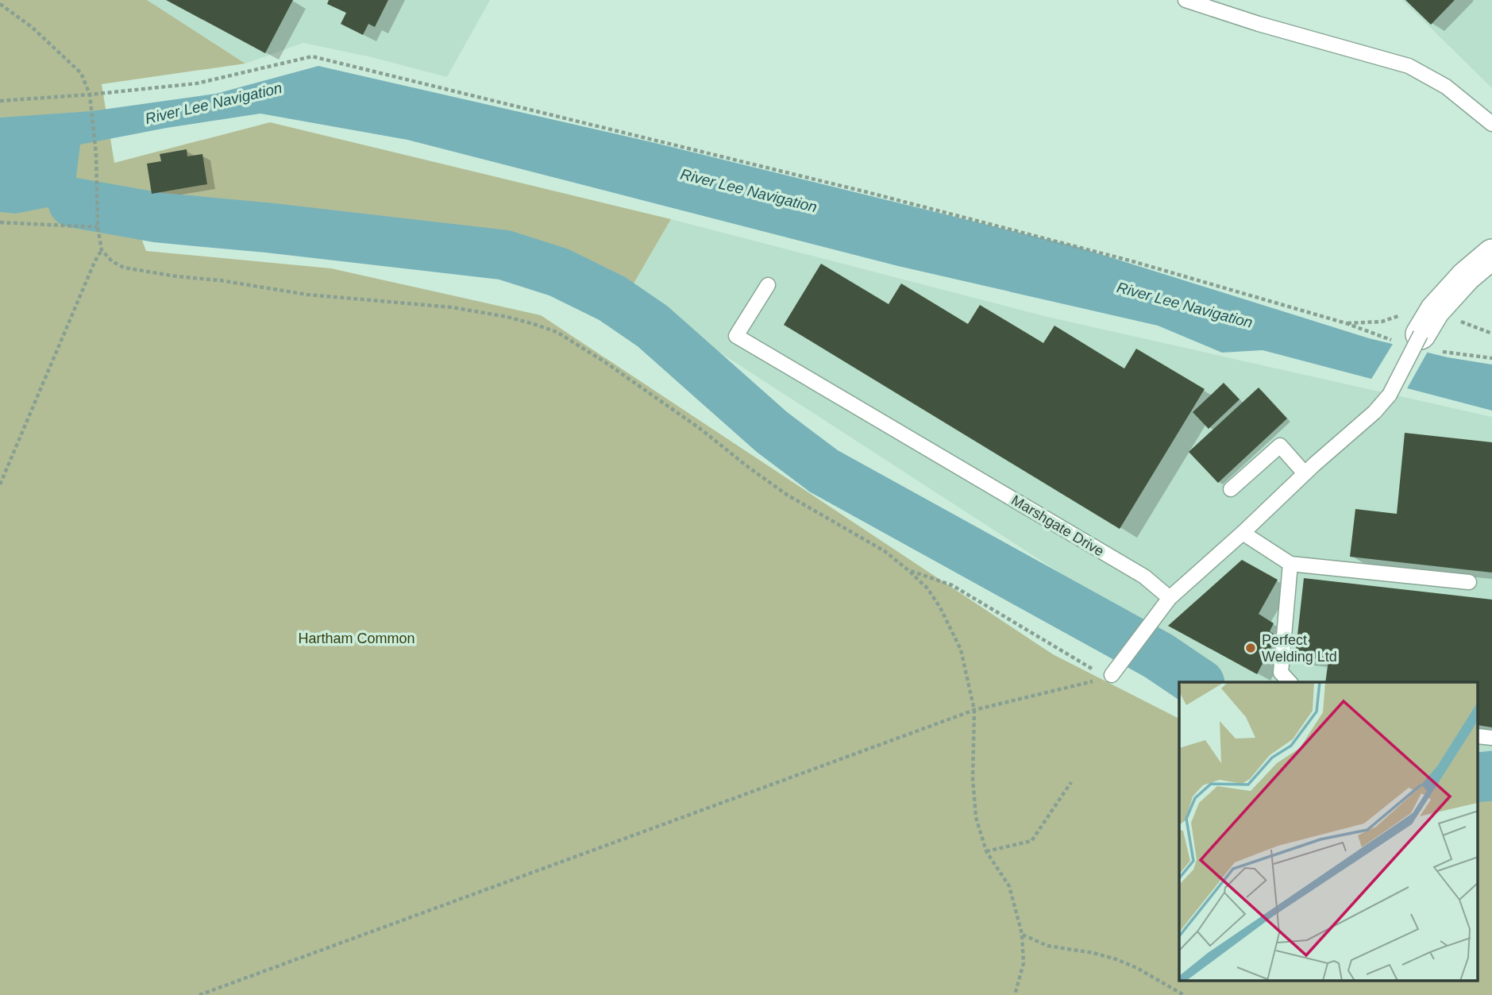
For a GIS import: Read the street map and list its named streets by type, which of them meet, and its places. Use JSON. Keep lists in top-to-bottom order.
{
  "streets": {
    "lane": ["Marshgate Drive"]
  },
  "water": ["River Lee Navigation"],
  "parks": ["Hartham Common"],
  "places": ["Perfect Welding Ltd"]
}
